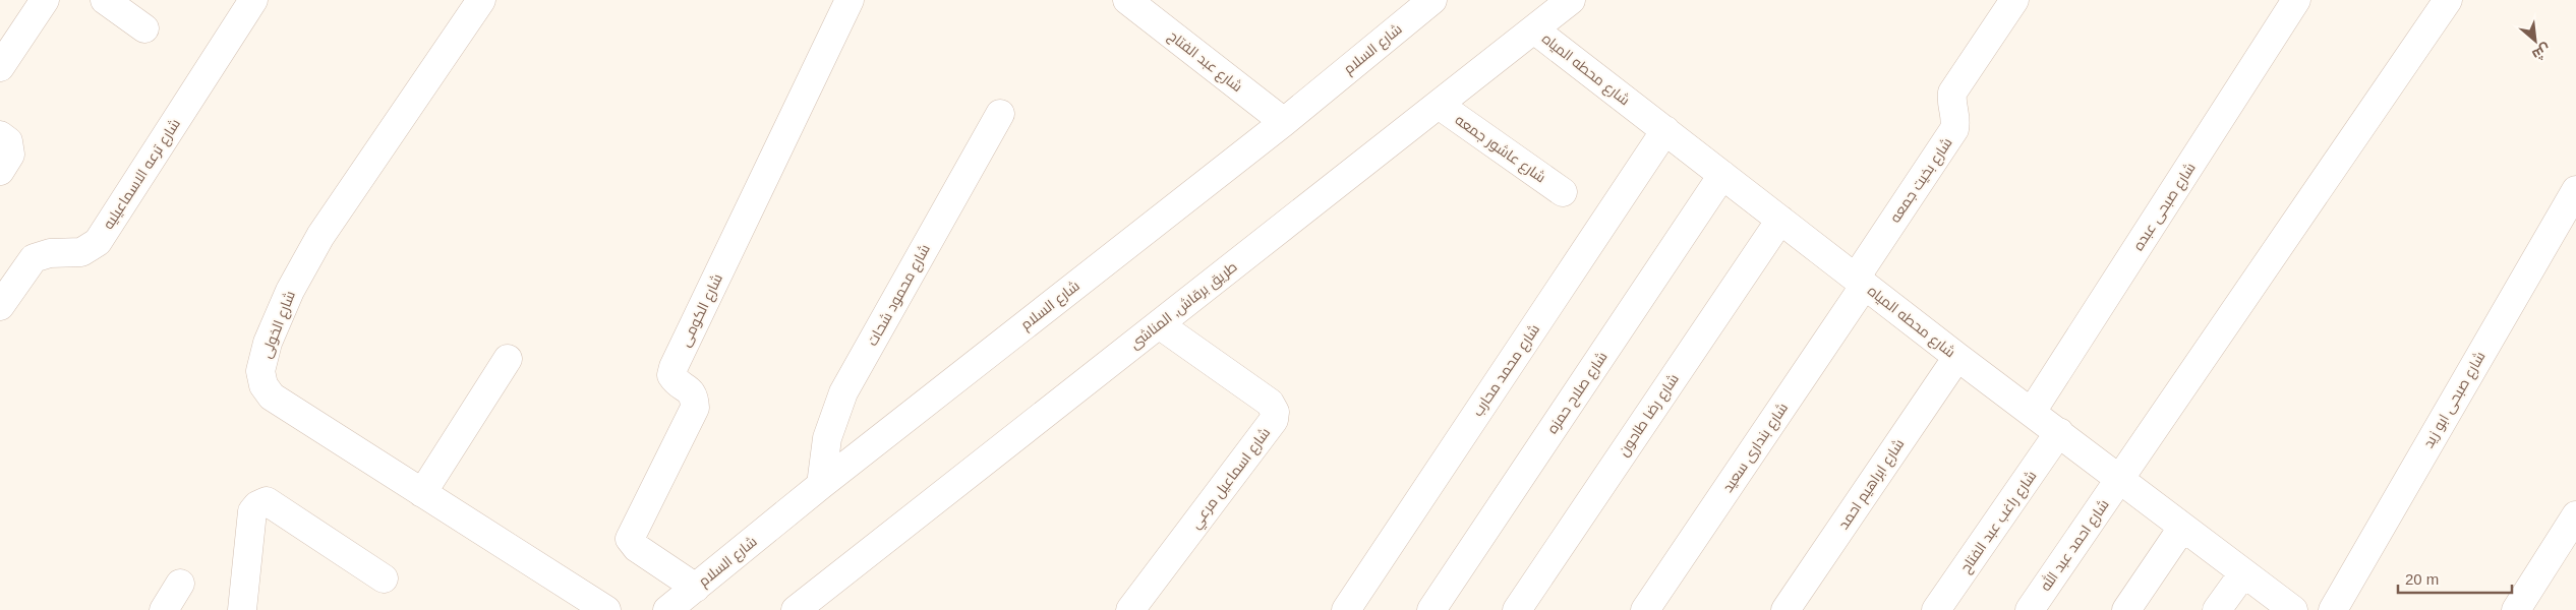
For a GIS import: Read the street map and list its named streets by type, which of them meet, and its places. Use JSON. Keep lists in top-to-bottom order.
{
  "streets": {
    "street": [
      "شارع السلام",
      "شارع عبد الفتاح",
      "شارع محطه المياه",
      "شارع عاشور جمعه",
      "شارع ترعه الاسماعيليه",
      "شارع بخيت جمعه",
      "شارع صبحى عبده",
      "شارع محمود شحات",
      "طريق برقاش, المناشى",
      "شارع الكومى",
      "شارع الخولى",
      "شارع محمد محارب",
      "شارع صلاح حمزه",
      "شارع صبحى ابو زيد",
      "شارع رضا طاحون",
      "شارع بندارى سعيد",
      "شارع اسماعيل مرعي",
      "شارع ابراهيم احمد",
      "شارع راغب عبد الفتاح",
      "شارع احمد عبد الله"
    ]
  },
  "crossings": [
    ["شارع السلام", "شارع عبد الفتاح"],
    ["شارع السلام", "شارع محمود شحات"],
    ["شارع السلام", "شارع الكومى"],
    ["شارع محطه المياه", "شارع بخيت جمعه"],
    ["شارع محطه المياه", "شارع صبحى عبده"],
    ["شارع محطه المياه", "طريق برقاش, المناشى"],
    ["شارع محطه المياه", "شارع محمد محارب"],
    ["شارع محطه المياه", "شارع صلاح حمزه"],
    ["شارع محطه المياه", "شارع رضا طاحون"],
    ["شارع محطه المياه", "شارع بندارى سعيد"],
    ["شارع محطه المياه", "شارع ابراهيم احمد"],
    ["شارع محطه المياه", "شارع راغب عبد الفتاح"],
    ["شارع محطه المياه", "شارع احمد عبد الله"],
    ["شارع عاشور جمعه", "طريق برقاش, المناشى"],
    ["شارع بخيت جمعه", "شارع بندارى سعيد"],
    ["طريق برقاش, المناشى", "شارع اسماعيل مرعي"]
  ],
  "scale_bar": "20 m",
  "north": "bottom right"
}
